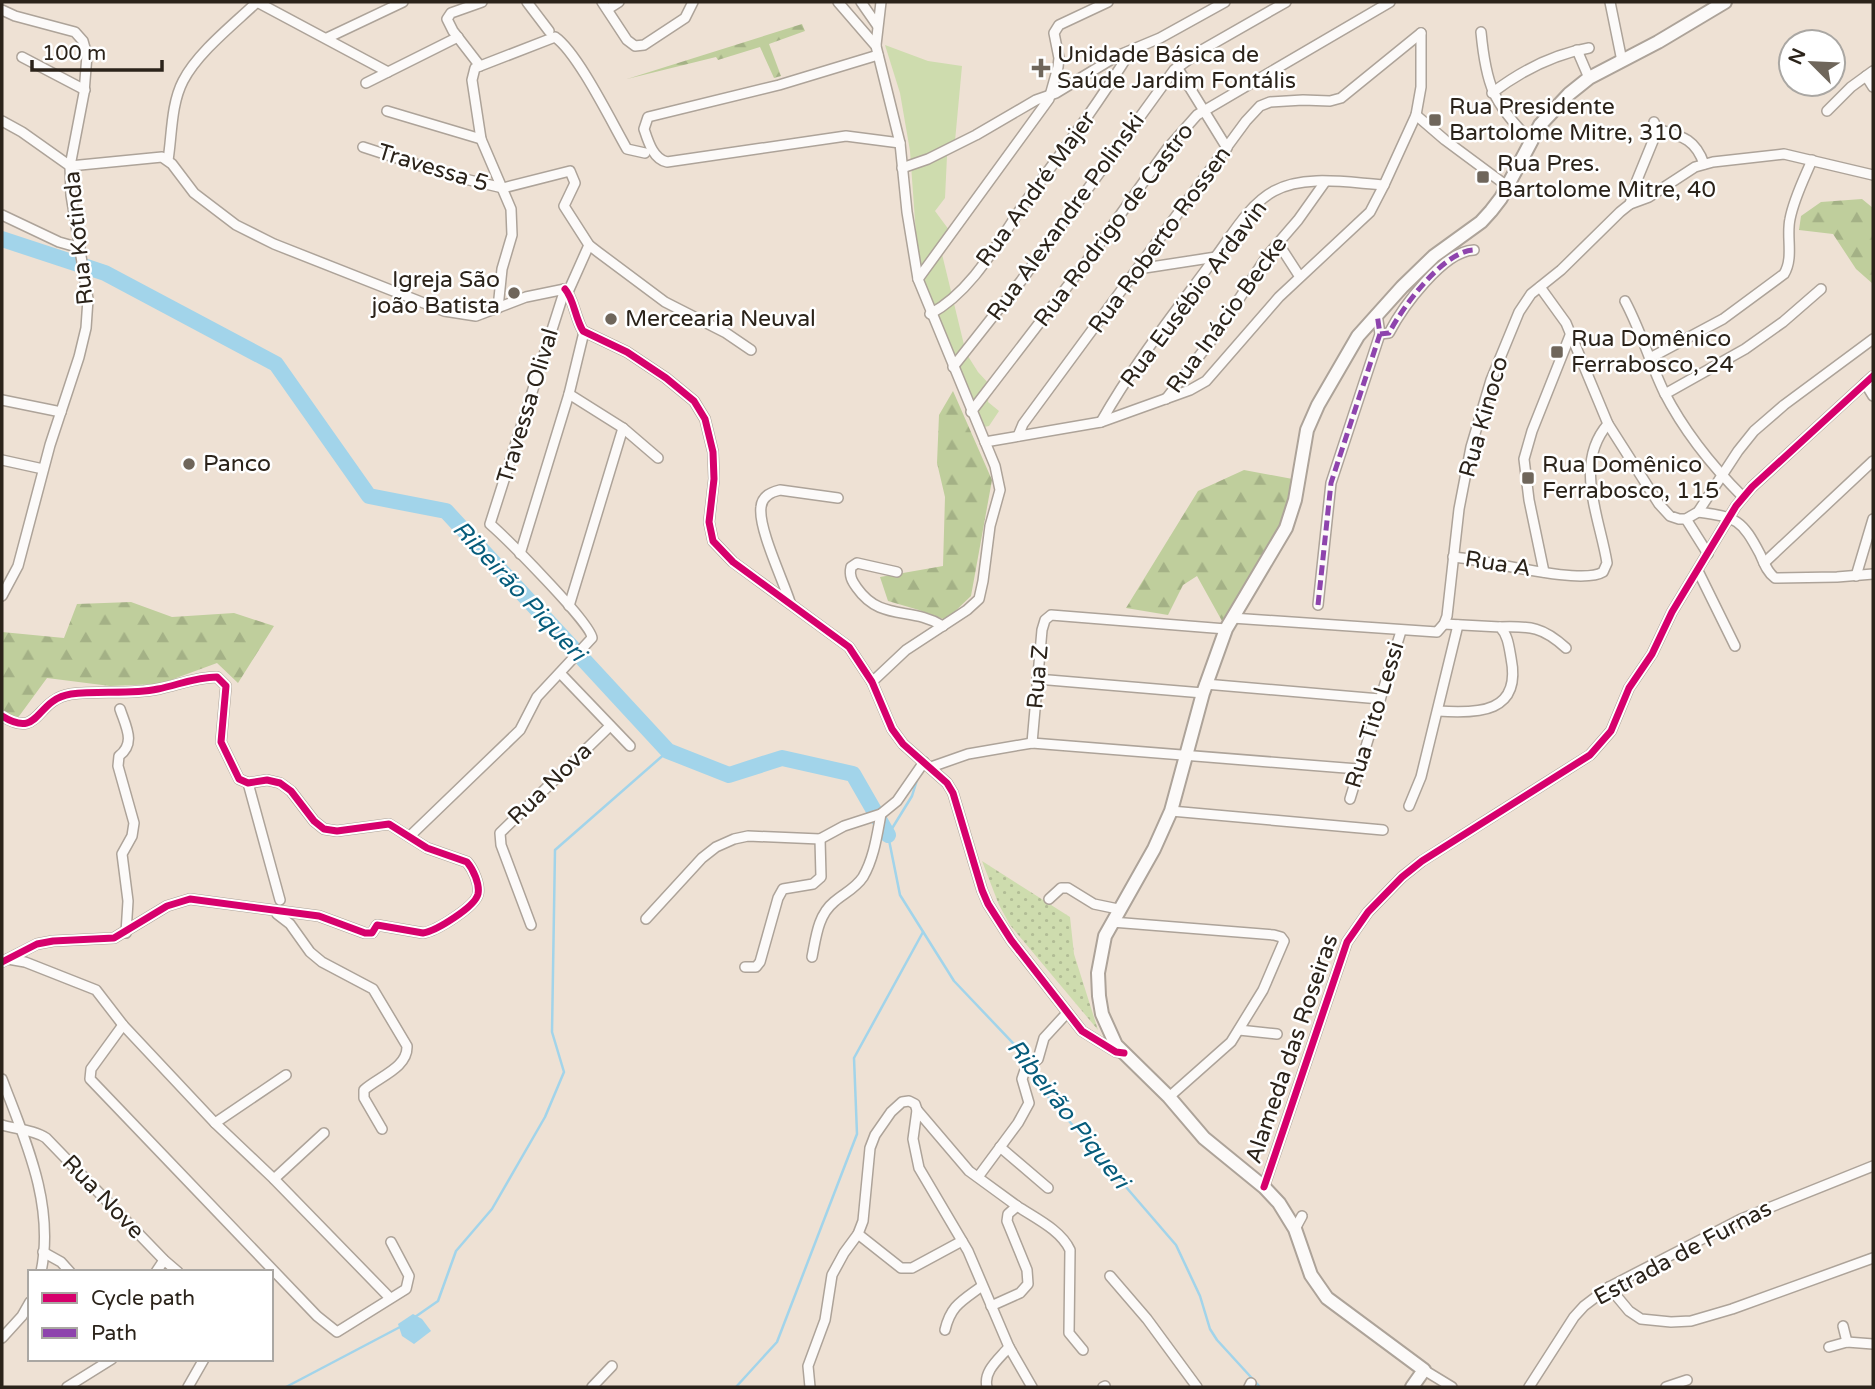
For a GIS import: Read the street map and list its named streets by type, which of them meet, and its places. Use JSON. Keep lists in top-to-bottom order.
{
  "streets": {
    "street": [
      "Travessa 5",
      "Rua André Majer",
      "Rua Alexandre Polinski",
      "Rua Rodrigo de Castro",
      "Rua Kotinda",
      "Rua Roberto Rossen",
      "Rua Eusébio Ardavin",
      "Rua Inácio Becke",
      "Travessa Olival",
      "Rua Kinoco",
      "Rua A",
      "Rua Z",
      "Rua Tito Lessi",
      "Rua Nova",
      "Alameda das Roseiras",
      "Rua Nove",
      "Estrada de Furnas"
    ]
  },
  "crossings": [
    ["Rua Roberto Rossen", "Rua Inácio Becke"],
    ["Rua Eusébio Ardavin", "Rua Inácio Becke"],
    ["Rua Kinoco", "Rua A"]
  ],
  "water": ["Ribeirão Piqueri"],
  "places": {
    "health": ["Unidade Básica de Saúde Jardim Fontális"],
    "transit": [
      "Rua Presidente Bartolome Mitre, 310",
      "Rua Pres. Bartolome Mitre, 40",
      "Rua Domênico Ferrabosco, 24",
      "Rua Domênico Ferrabosco, 115"
    ],
    "other": ["Igreja São joão Batista", "Mercearia Neuval", "Panco"]
  },
  "legend": ["Cycle path", "Path"],
  "scale_bar": "100 m",
  "north": "top left"
}
